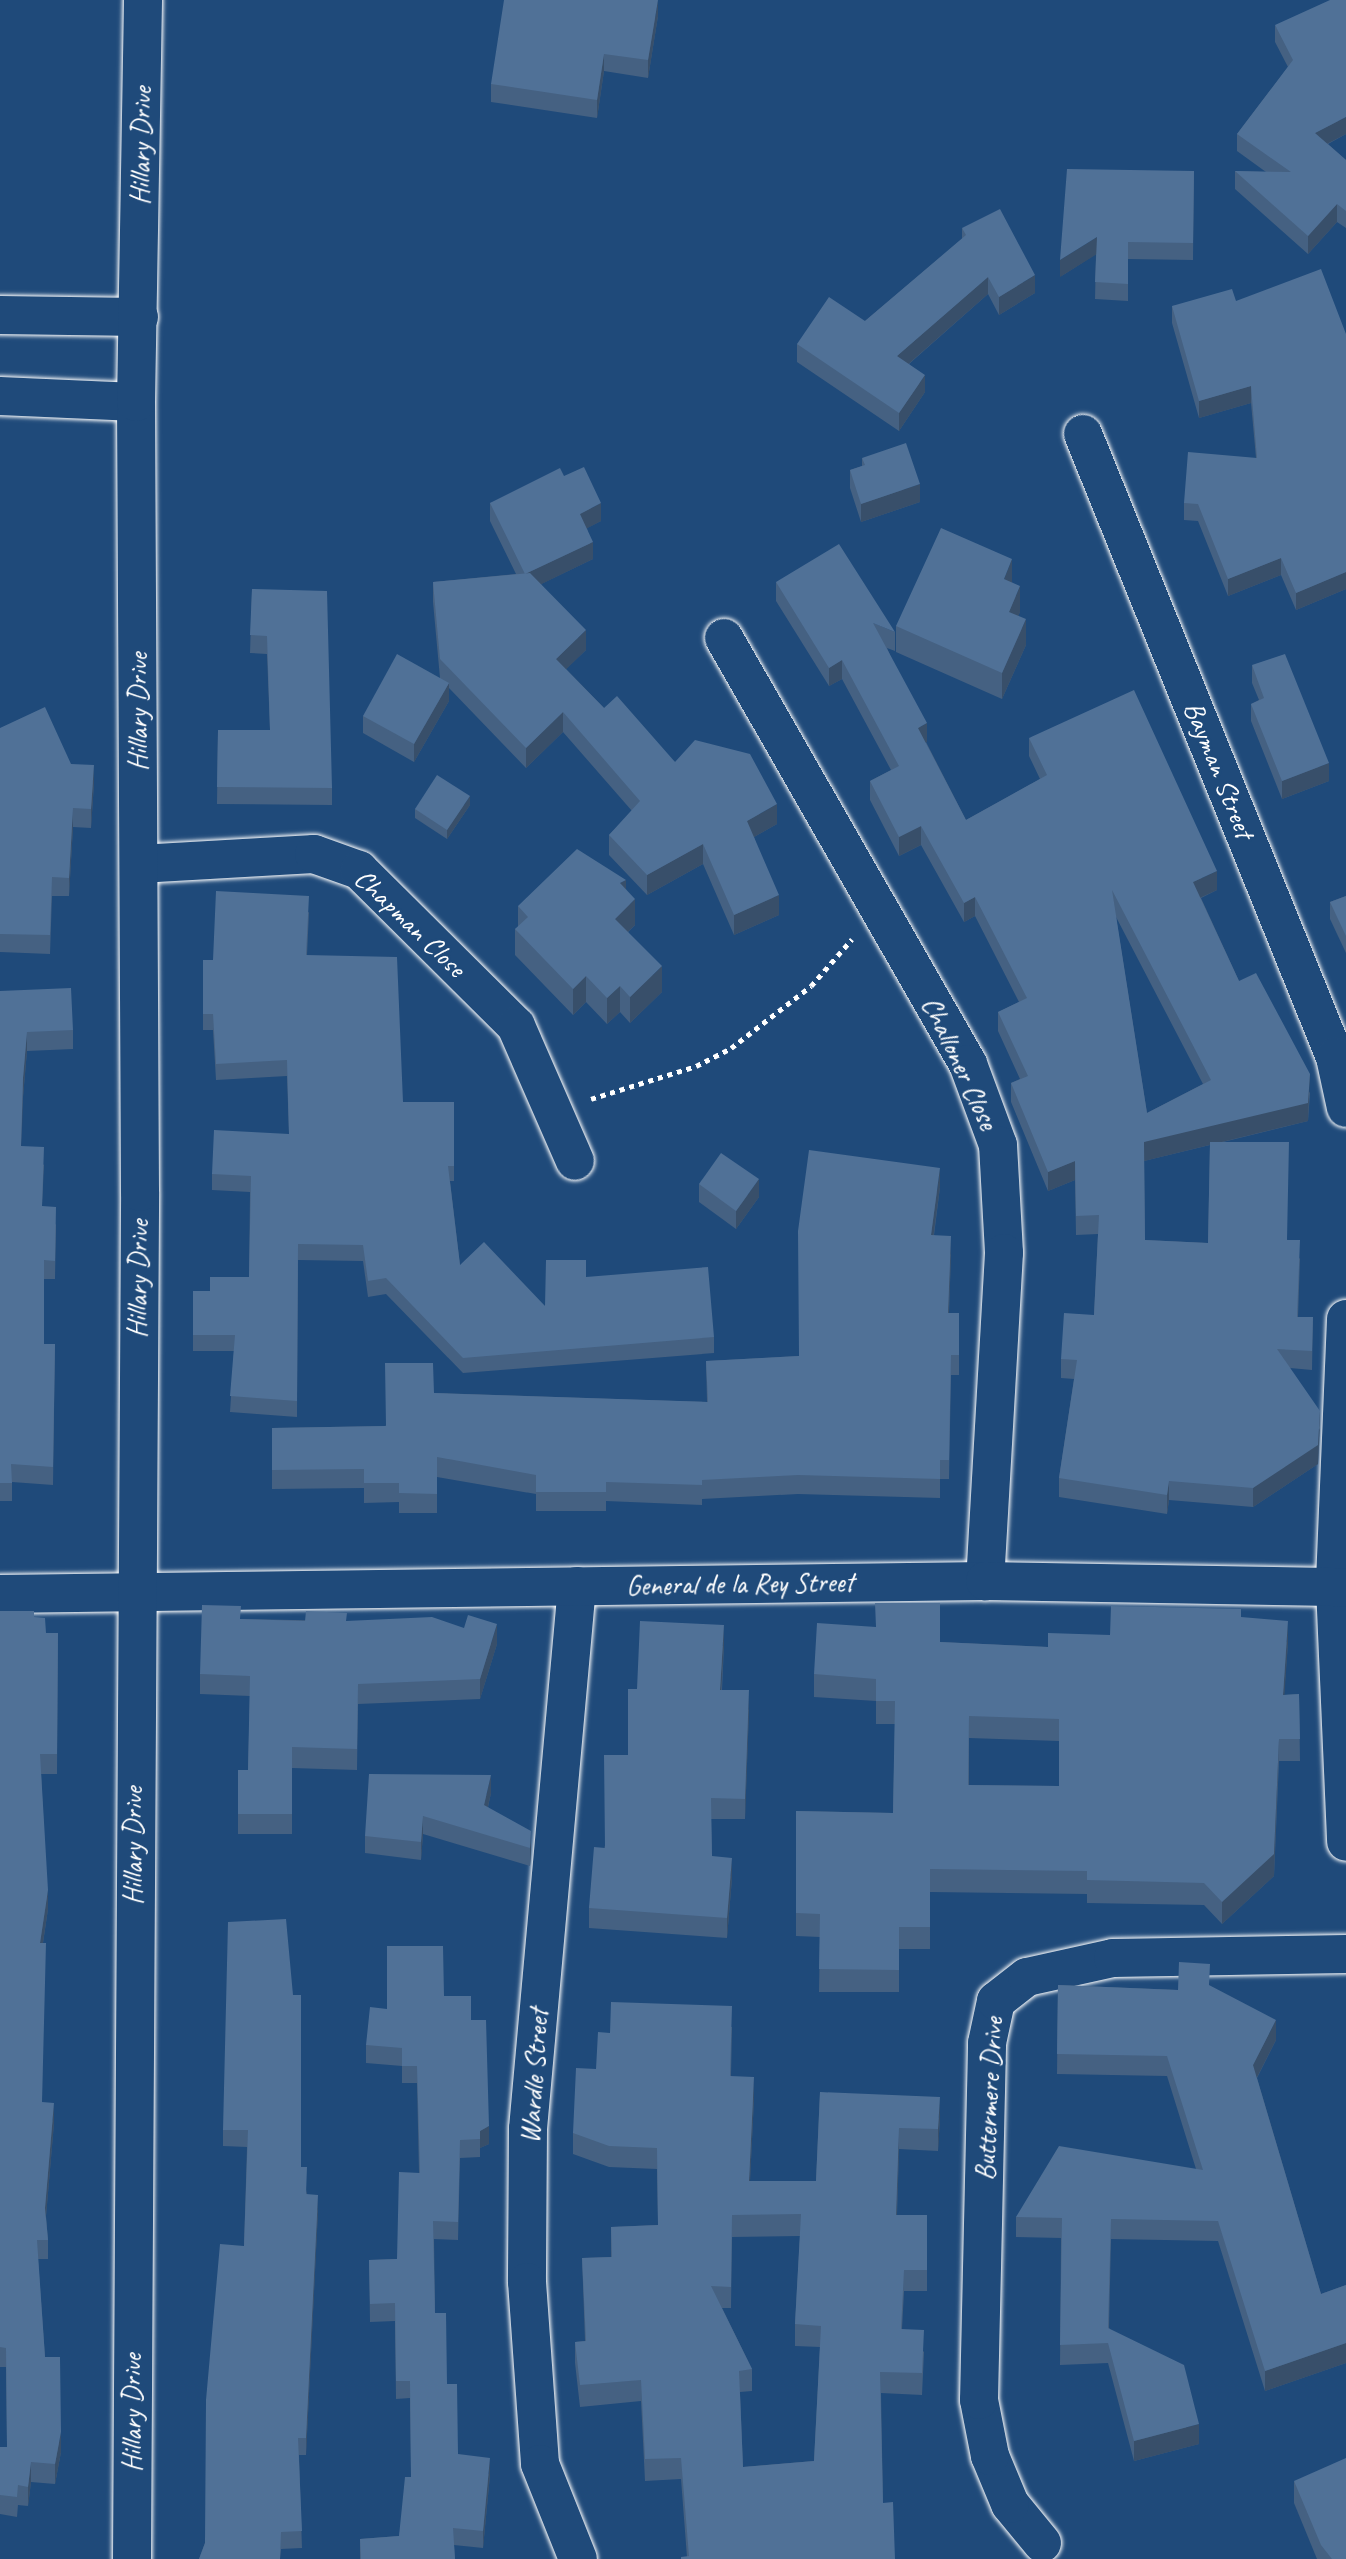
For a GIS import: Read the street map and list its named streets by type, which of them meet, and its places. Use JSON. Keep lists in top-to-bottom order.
{
  "streets": {
    "street": [
      "Hillary Drive",
      "Bayman Street",
      "Chapman Close",
      "Challoner Close",
      "General de la Rey Street",
      "Wardle Street",
      "Buttermere Drive"
    ]
  },
  "crossings": [
    ["Hillary Drive", "Chapman Close"],
    ["Hillary Drive", "General de la Rey Street"],
    ["Challoner Close", "General de la Rey Street"],
    ["General de la Rey Street", "Wardle Street"]
  ]
}
